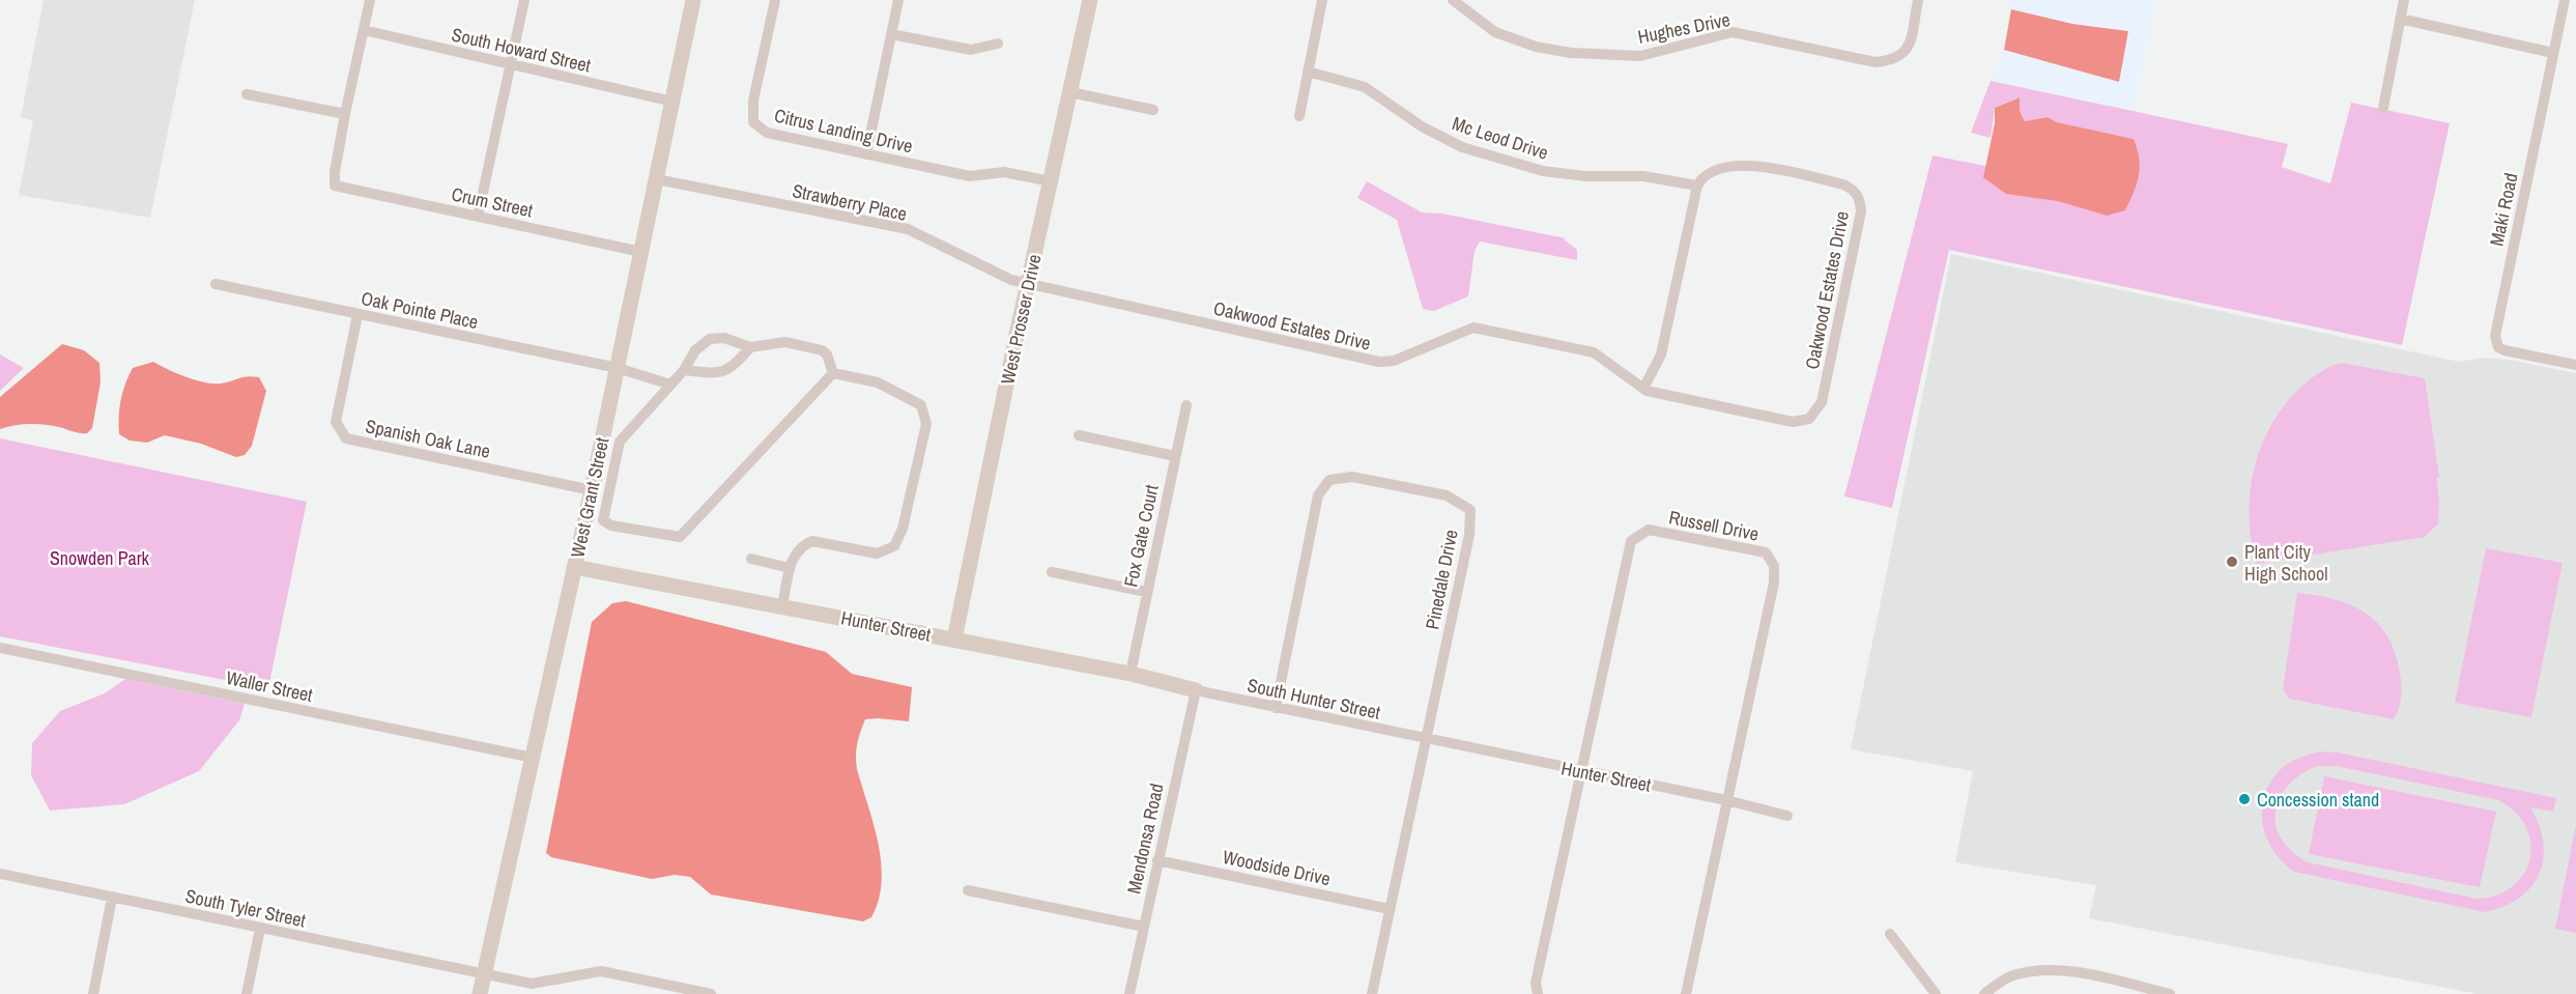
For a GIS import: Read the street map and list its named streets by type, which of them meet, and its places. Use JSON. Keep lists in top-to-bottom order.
{
  "streets": {
    "street": [
      "Hughes Drive",
      "South Howard Street",
      "Citrus Landing Drive",
      "Mc Leod Drive",
      "Crum Street",
      "Strawberry Place",
      "Maki Road",
      "Oakwood Estates Drive",
      "Oak Pointe Place",
      "West Prosser Drive",
      "Spanish Oak Lane",
      "West Grant Street",
      "Russell Drive",
      "Fox Gate Court",
      "Pinedale Drive",
      "Hunter Street",
      "Waller Street",
      "South Hunter Street",
      "Mendonsa Road",
      "Woodside Drive",
      "South Tyler Street"
    ]
  },
  "crossings": [
    ["South Howard Street", "West Grant Street"],
    ["Citrus Landing Drive", "West Prosser Drive"],
    ["Mc Leod Drive", "Oakwood Estates Drive"],
    ["Crum Street", "West Grant Street"],
    ["Strawberry Place", "Oakwood Estates Drive"],
    ["Strawberry Place", "West Prosser Drive"],
    ["Strawberry Place", "West Grant Street"],
    ["Oakwood Estates Drive", "West Prosser Drive"],
    ["Oak Pointe Place", "Spanish Oak Lane"],
    ["Oak Pointe Place", "West Grant Street"],
    ["West Prosser Drive", "Hunter Street"],
    ["Spanish Oak Lane", "West Grant Street"],
    ["West Grant Street", "Hunter Street"],
    ["West Grant Street", "Waller Street"],
    ["West Grant Street", "South Tyler Street"],
    ["Russell Drive", "Hunter Street"],
    ["Fox Gate Court", "Hunter Street"],
    ["Pinedale Drive", "Hunter Street"],
    ["Pinedale Drive", "South Hunter Street"],
    ["Pinedale Drive", "Woodside Drive"],
    ["Hunter Street", "South Hunter Street"],
    ["Hunter Street", "Mendonsa Road"],
    ["South Hunter Street", "Mendonsa Road"],
    ["Mendonsa Road", "Woodside Drive"]
  ],
  "parks": ["Snowden Park"],
  "places": ["Plant City High School", "Concession stand"]
}
